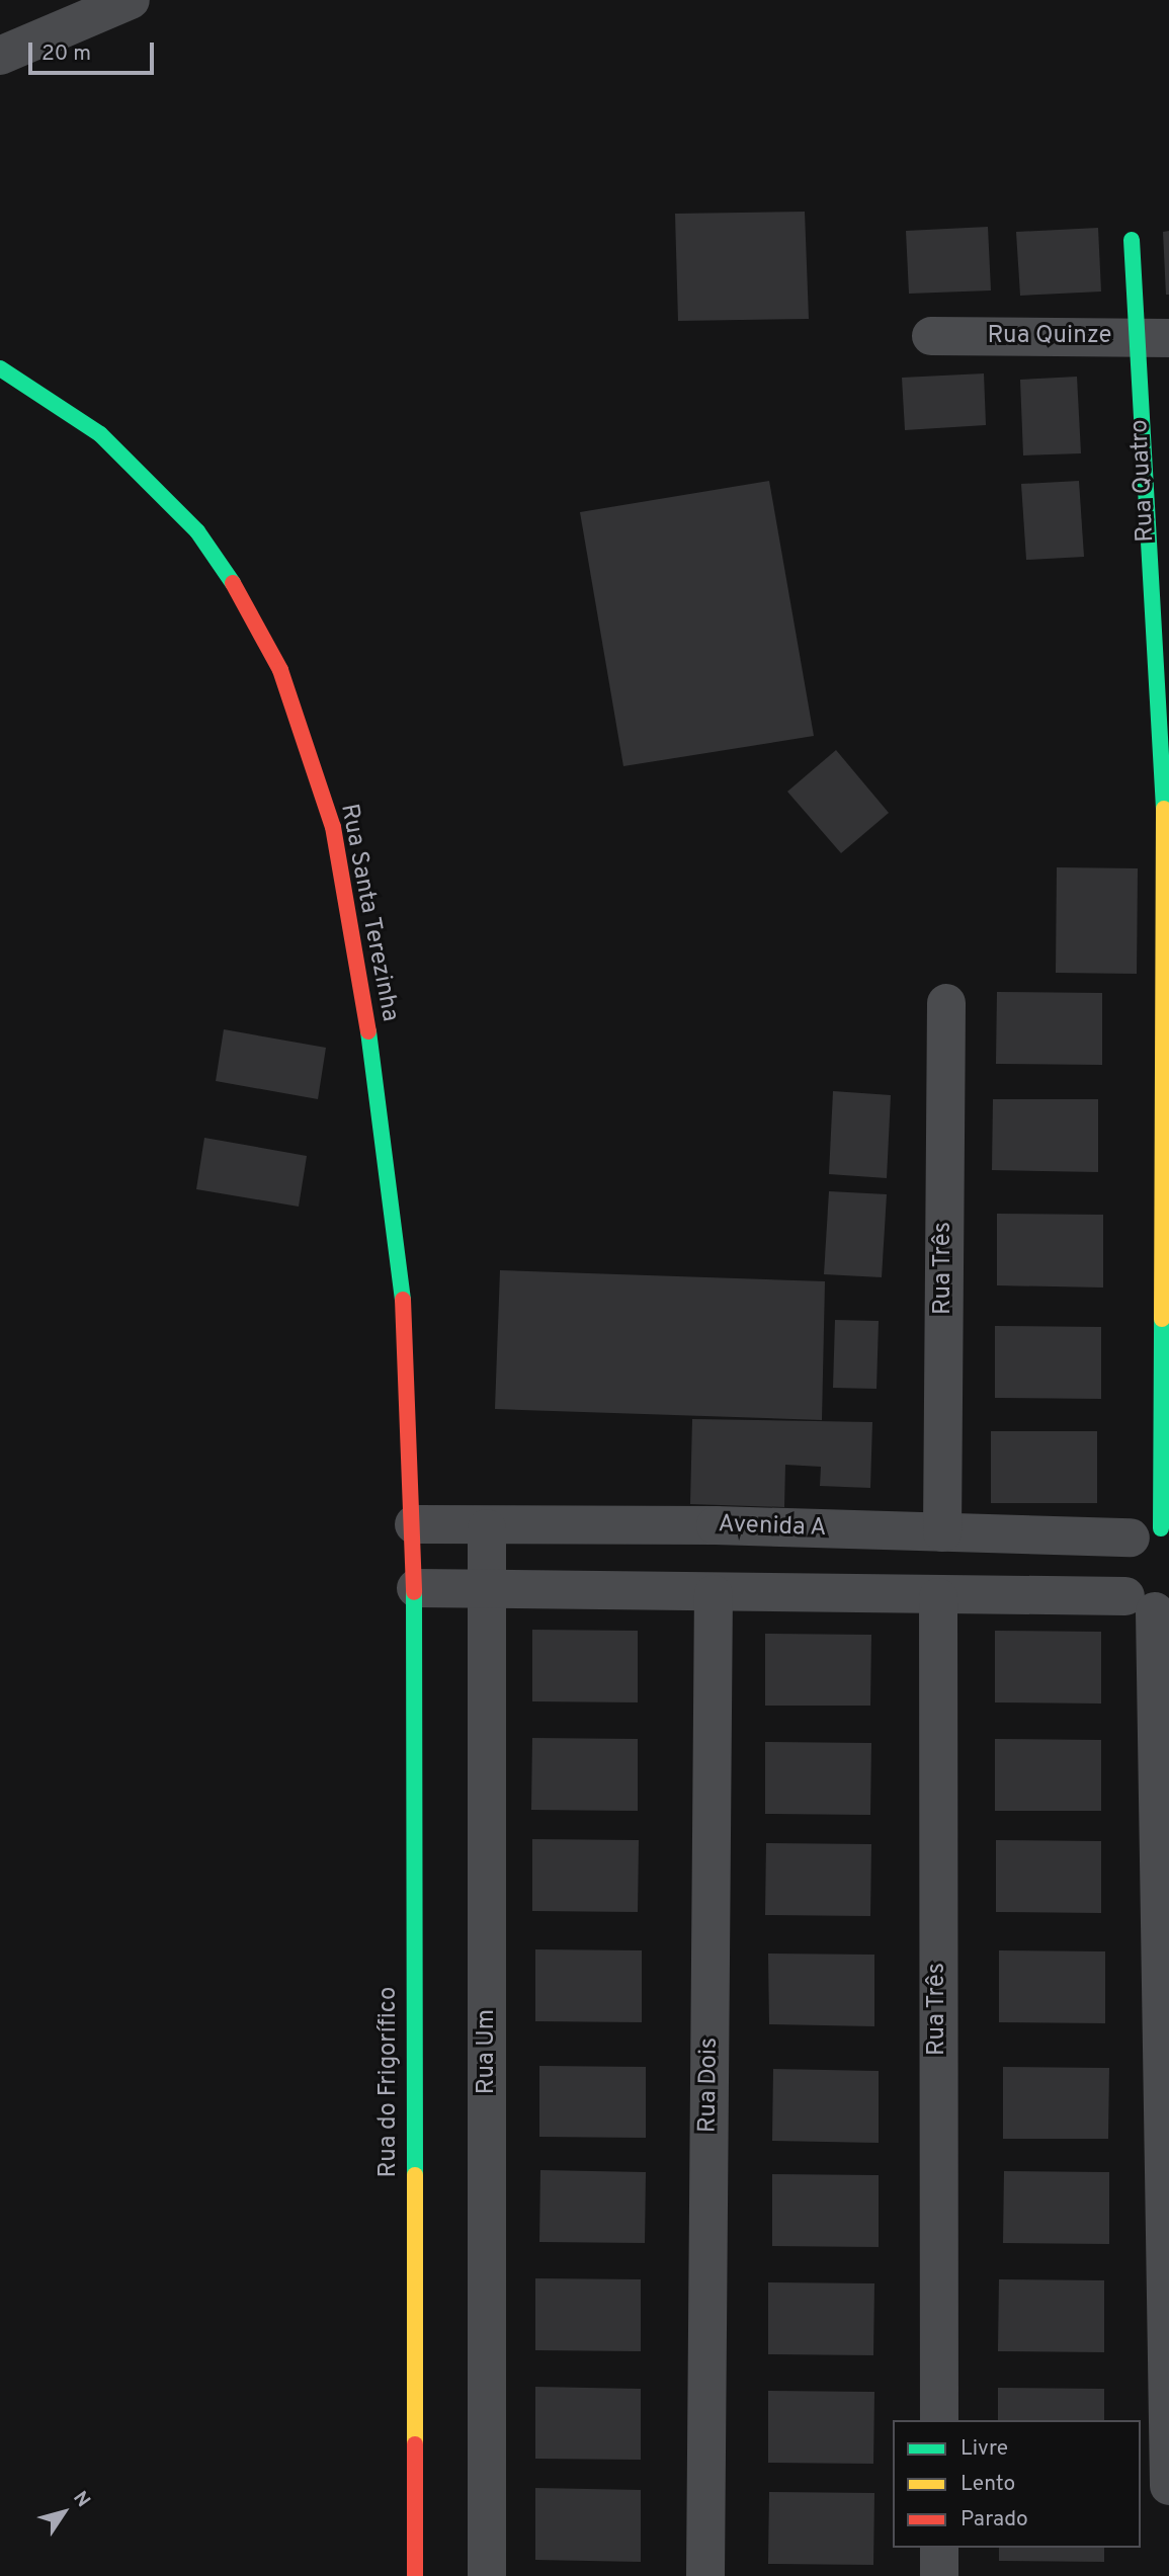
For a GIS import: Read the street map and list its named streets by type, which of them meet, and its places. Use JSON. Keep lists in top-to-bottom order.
{
  "streets": {
    "street": [
      "Rua Quinze",
      "Rua Quatro",
      "Rua Santa Terezinha",
      "Rua Três",
      "Avenida A",
      "Rua Um",
      "Rua do Frigorífico",
      "Rua Dois"
    ]
  },
  "crossings": [
    ["Rua Quinze", "Rua Quatro"],
    ["Rua Quatro", "Avenida A"],
    ["Rua Santa Terezinha", "Avenida A"],
    ["Rua Santa Terezinha", "Rua do Frigorífico"],
    ["Rua Três", "Avenida A"],
    ["Avenida A", "Rua Um"]
  ],
  "legend": ["Livre", "Lento", "Parado"],
  "scale_bar": "20 m",
  "north": "top right"
}
